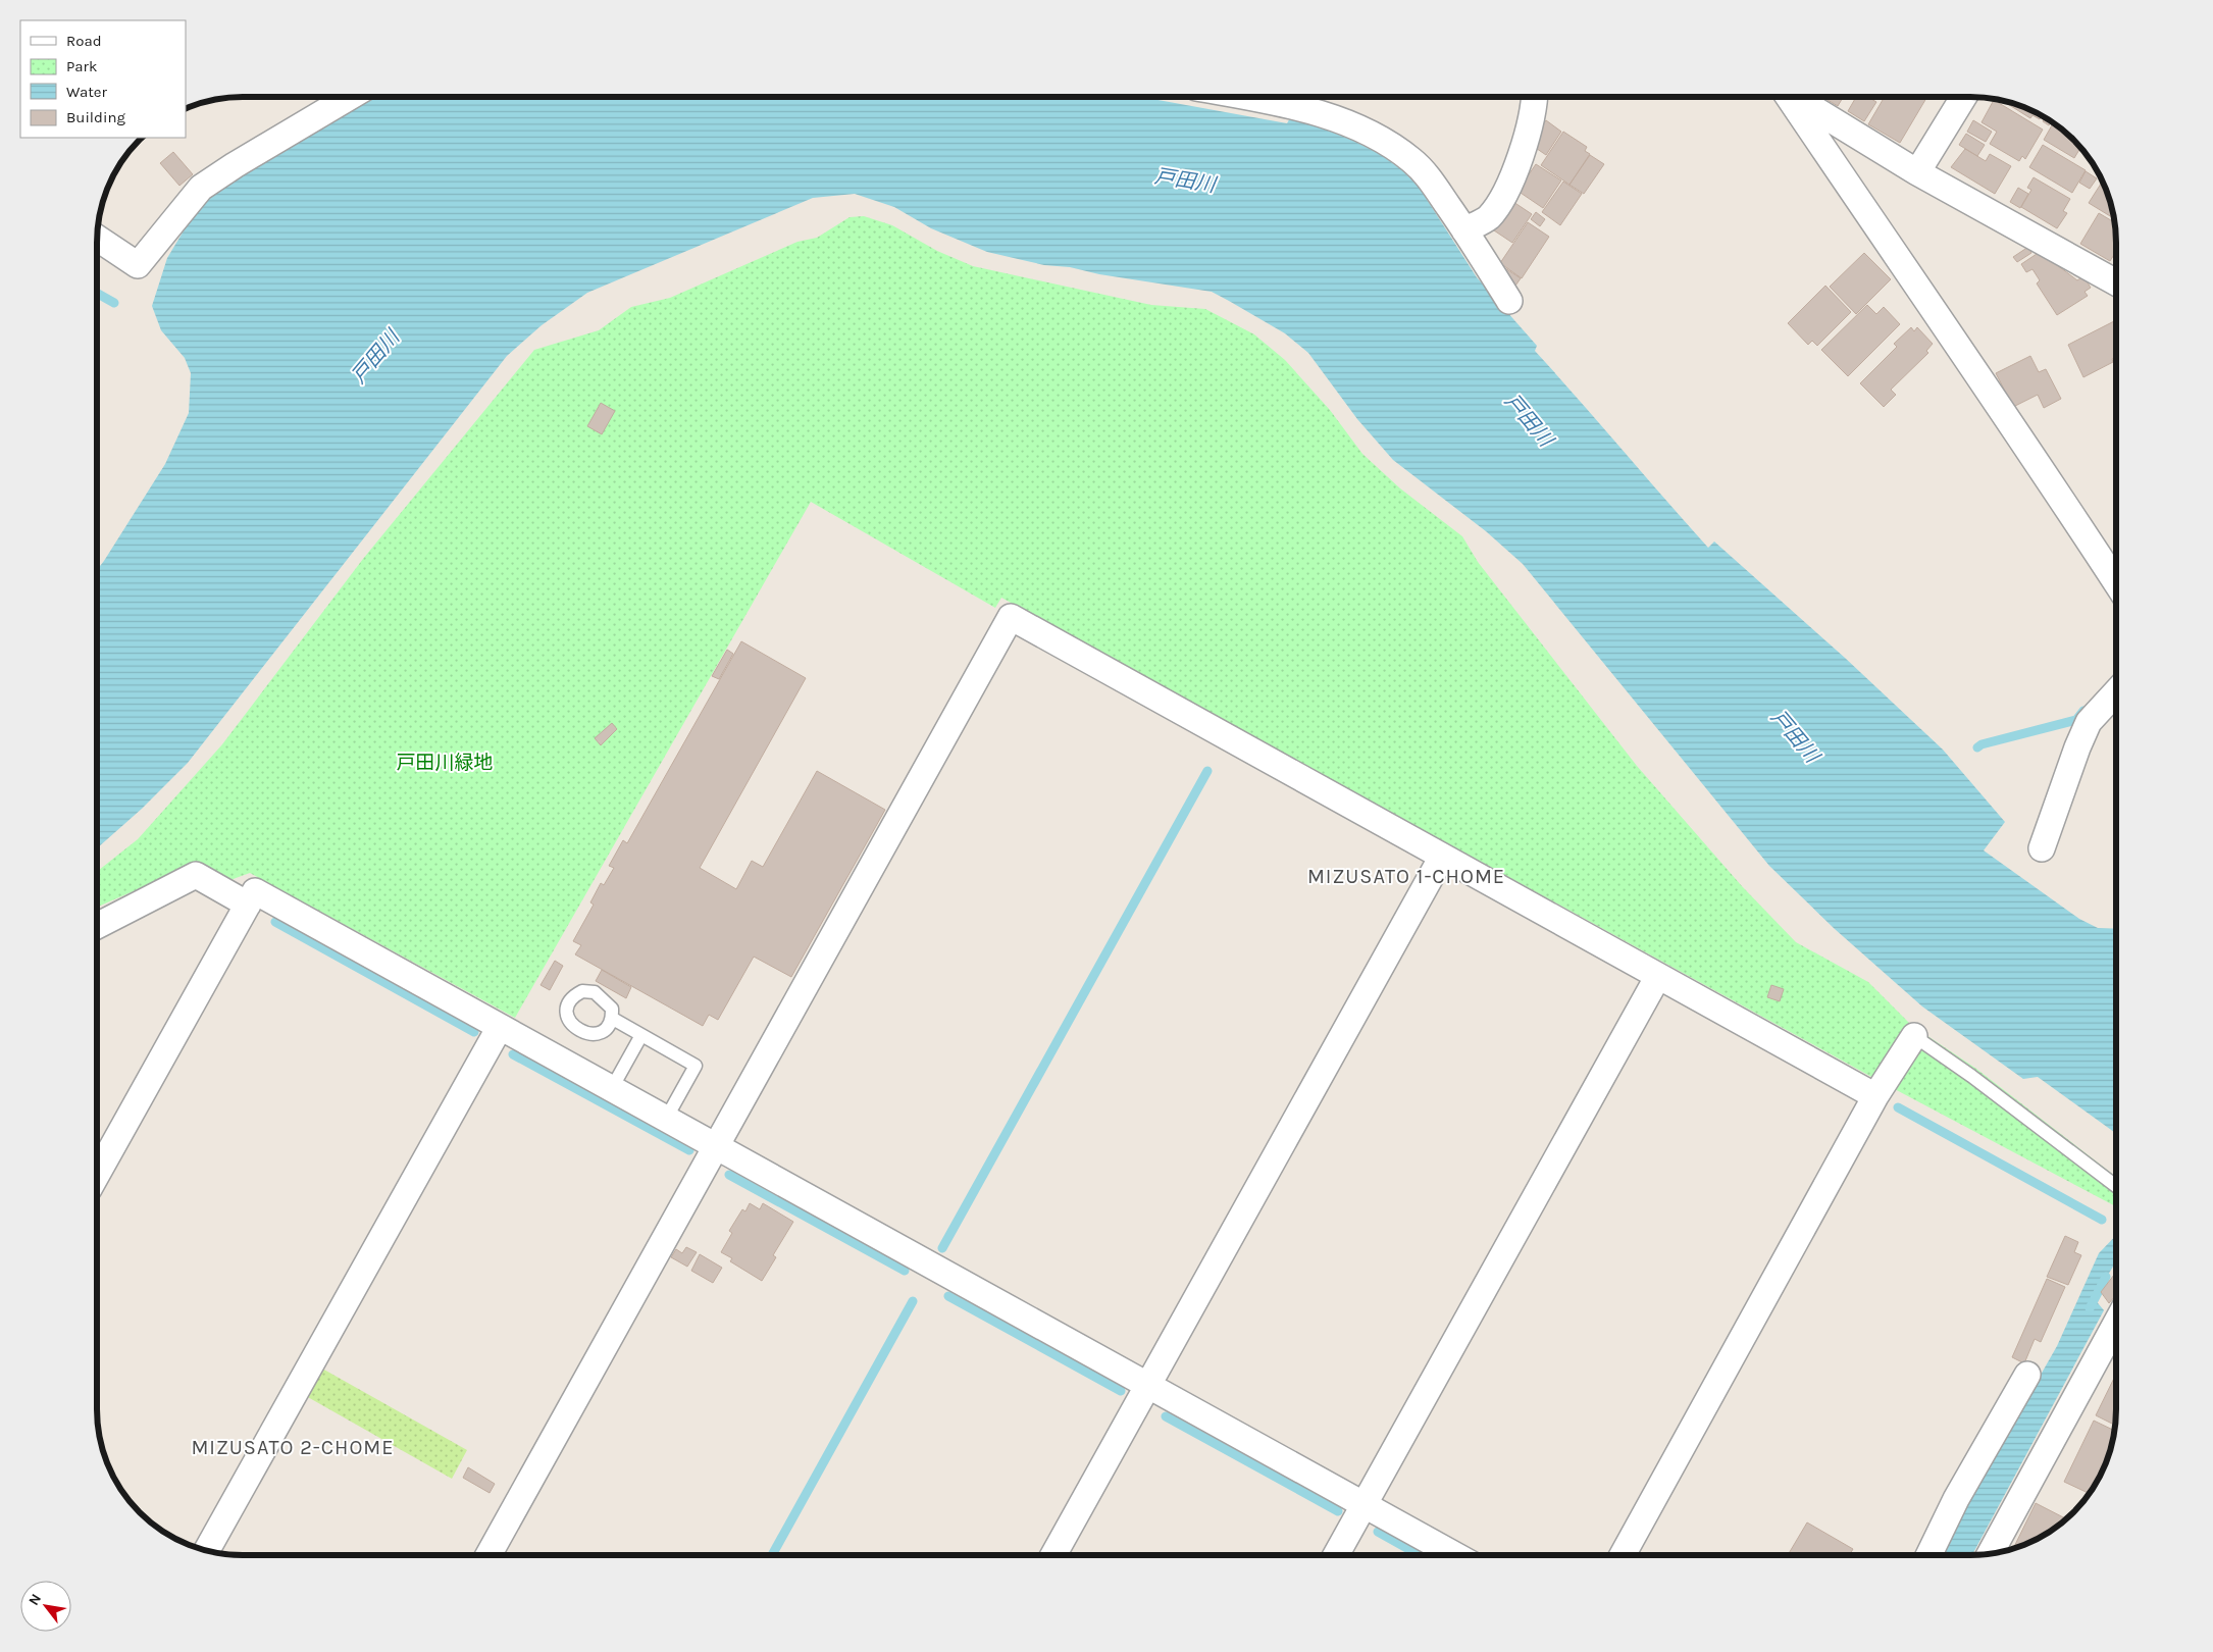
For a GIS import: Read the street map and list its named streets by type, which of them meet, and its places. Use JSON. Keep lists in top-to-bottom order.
{
  "districts": ["MIZUSATO 1-CHOME", "MIZUSATO 2-CHOME"],
  "water": ["戸田川"],
  "parks": ["戸田川緑地"],
  "legend": [
    "Road",
    "Park",
    "Water",
    "Building"
  ],
  "north": "top left"
}
